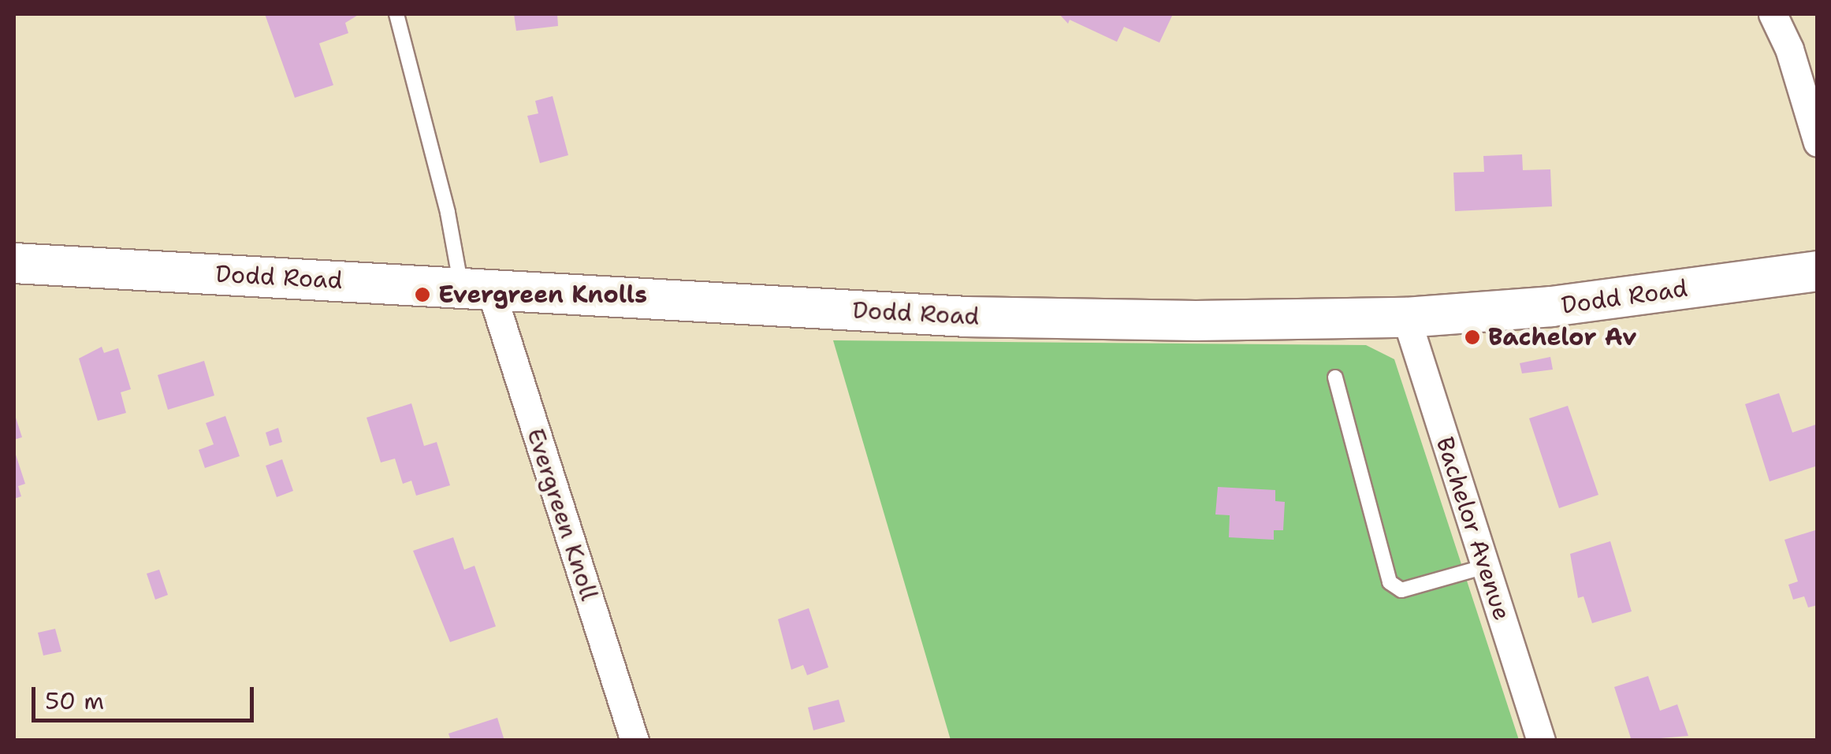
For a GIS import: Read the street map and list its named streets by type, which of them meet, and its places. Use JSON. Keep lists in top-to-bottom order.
{
  "streets": {
    "main road": ["Dodd Road"],
    "street": ["Evergreen Knoll", "Bachelor Avenue"]
  },
  "crossings": [
    ["Dodd Road", "Evergreen Knoll"],
    ["Dodd Road", "Bachelor Avenue"]
  ],
  "places": ["Evergreen Knolls", "Bachelor Av"],
  "scale_bar": "50 m"
}
